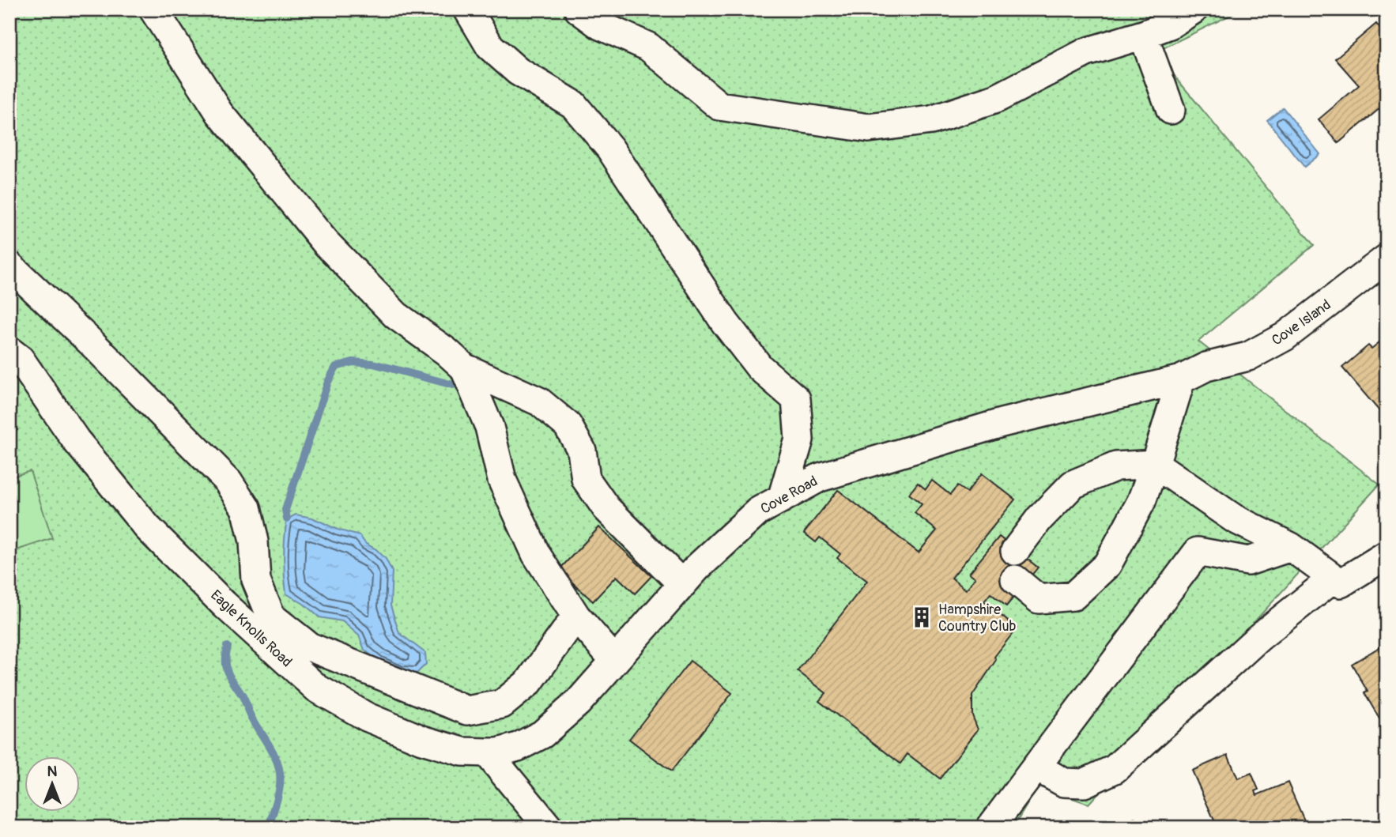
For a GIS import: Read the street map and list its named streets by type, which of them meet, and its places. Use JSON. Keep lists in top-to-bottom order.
{
  "streets": {
    "street": ["Cove Island", "Cove Road", "Eagle Knolls Road"]
  },
  "crossings": [
    ["Cove Island", "Cove Road"],
    ["Cove Road", "Eagle Knolls Road"]
  ],
  "places": {
    "building": ["Hampshire Country Club"]
  },
  "north": "top"
}
